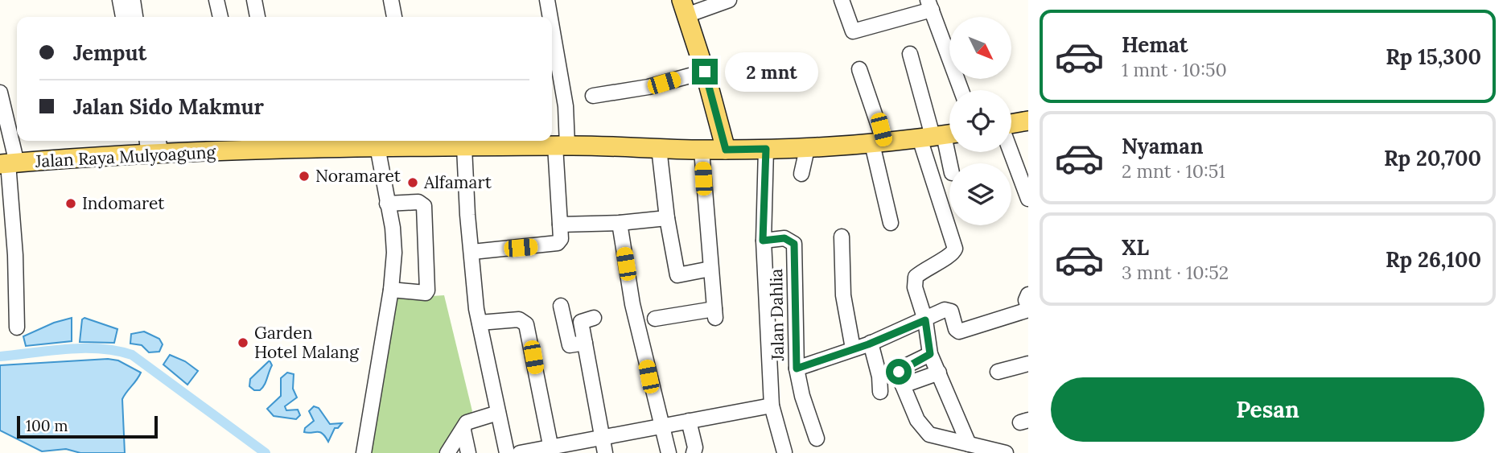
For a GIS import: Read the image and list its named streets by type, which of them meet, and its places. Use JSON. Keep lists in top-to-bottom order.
{
  "streets": {
    "main road": ["Jalan Raya Mulyoagung"],
    "street": ["Jalan Dahlia"]
  },
  "places": [
    "Noramaret",
    "Alfamart",
    "Indomaret",
    "Garden Hotel Malang"
  ],
  "scale_bar": "100 m",
  "north": "bottom right",
  "page": {
    "list": [
      {
        "name": "Hemat",
        "note": "1 mnt · 10:50",
        "value": "Rp 15,300"
      },
      {
        "name": "Nyaman",
        "note": "2 mnt · 10:51",
        "value": "Rp 20,700"
      },
      {
        "name": "XL",
        "note": "3 mnt · 10:52",
        "value": "Rp 26,100"
      }
    ],
    "banner": ["Jemput", "Jalan Sido Makmur"],
    "bubble": "2 mnt",
    "buttons": "Pesan",
    "scale": "100 m"
  }
}
